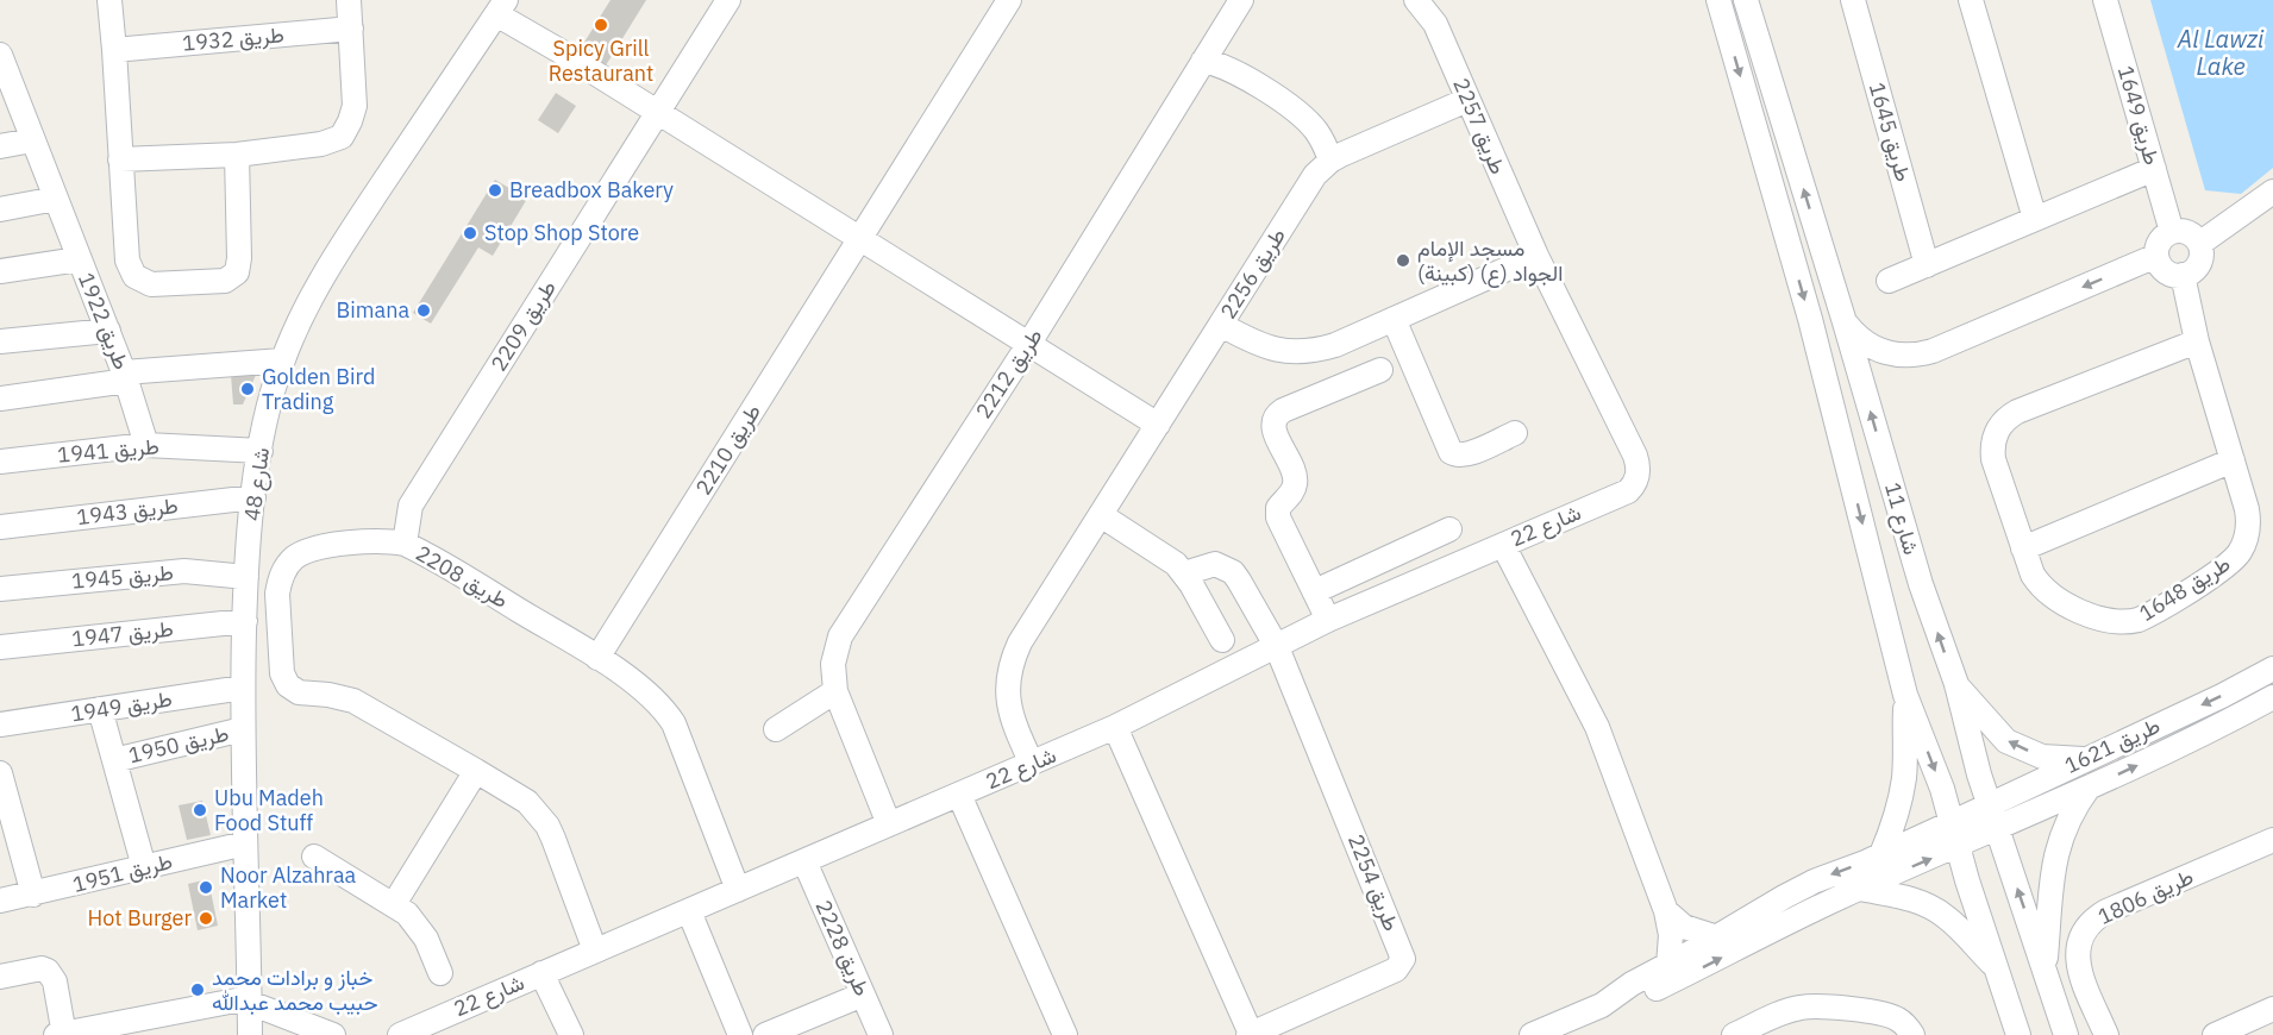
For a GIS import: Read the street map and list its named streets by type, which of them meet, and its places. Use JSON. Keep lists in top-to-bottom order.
{
  "streets": {
    "street": [
      "طريق 1932",
      "طريق 1649",
      "طريق 2257",
      "طريق 1645",
      "طريق 2256",
      "طريق 1922",
      "طريق 2209",
      "طريق 2212",
      "طريق 2210",
      "طريق 1941",
      "شارع 48",
      "طريق 1943",
      "شارع 11",
      "شارع 22",
      "طريق 1945",
      "طريق 2208",
      "طريق 1648",
      "طريق 1947",
      "طريق 1949",
      "طريق 1950",
      "طريق 1621",
      "طريق 1951",
      "طريق 2254",
      "طريق 1806",
      "طريق 2228"
    ]
  },
  "crossings": [
    ["طريق 1649", "طريق 1648"],
    ["طريق 2257", "طريق 2256"],
    ["طريق 2257", "شارع 22"],
    ["طريق 2256", "شارع 22"],
    ["طريق 1922", "طريق 1941"],
    ["طريق 2209", "طريق 2208"],
    ["طريق 2212", "شارع 22"],
    ["طريق 2210", "طريق 2208"],
    ["طريق 1941", "شارع 48"],
    ["شارع 48", "طريق 1943"],
    ["شارع 48", "طريق 1945"],
    ["شارع 48", "طريق 1947"],
    ["شارع 48", "طريق 1949"],
    ["شارع 48", "طريق 1950"],
    ["شارع 48", "طريق 1951"],
    ["شارع 11", "طريق 1621"],
    ["شارع 22", "طريق 2208"],
    ["شارع 22", "طريق 2254"],
    ["شارع 22", "طريق 2228"],
    ["طريق 1949", "طريق 1950"],
    ["طريق 1950", "طريق 1951"]
  ],
  "water": ["Al Lawzi Lake"],
  "places": [
    "Spicy Grill Restaurant",
    "Breadbox Bakery",
    "Stop Shop Store",
    "مسجد الإمام الجواد (ع) (كبينة)",
    "Bimana",
    "Golden Bird Trading",
    "Ubu Madeh Food Stuff",
    "Noor Alzahraa Market",
    "Hot Burger",
    "خباز و برادات محمد حبيب محمد عبدالله"
  ]
}
